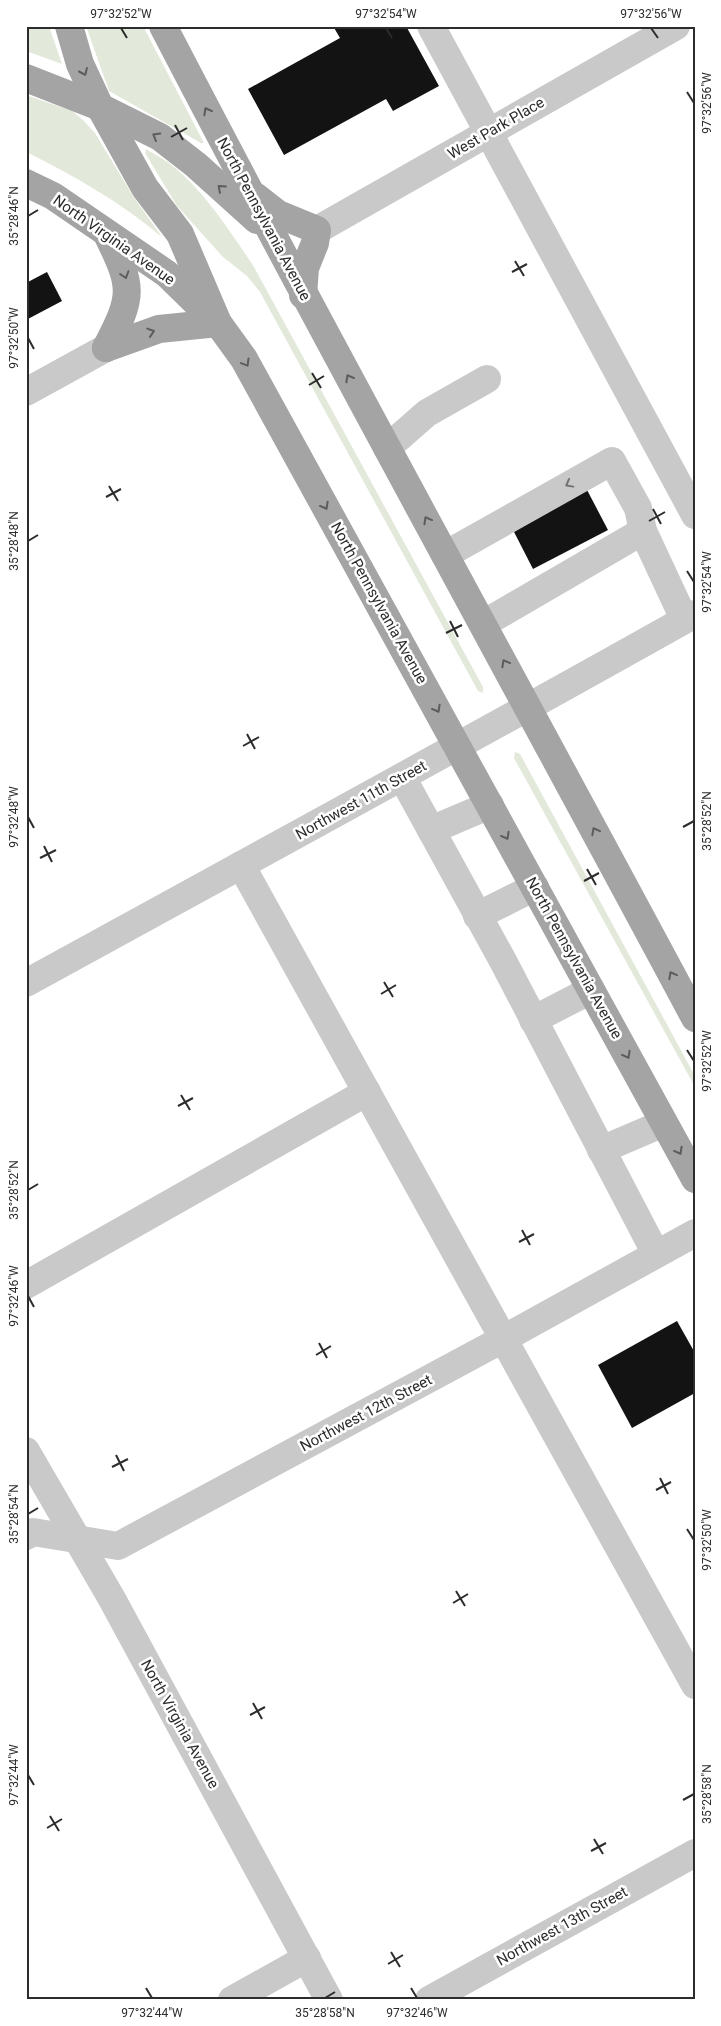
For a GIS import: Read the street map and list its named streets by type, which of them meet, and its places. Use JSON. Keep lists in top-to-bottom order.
{
  "streets": {
    "main road": ["North Pennsylvania Avenue", "North Virginia Avenue"],
    "street": [
      "West Park Place",
      "Northwest 11th Street",
      "Northwest 12th Street",
      "Northwest 13th Street"
    ]
  },
  "crossings": [
    ["North Pennsylvania Avenue", "North Virginia Avenue"],
    ["North Pennsylvania Avenue", "Northwest 11th Street"],
    ["North Virginia Avenue", "Northwest 12th Street"]
  ],
  "coordinates": [
    "97°32'52\"W",
    "97°32'54\"W",
    "97°32'56\"W",
    "35°28'46\"N",
    "97°32'50\"W",
    "35°28'48\"N",
    "97°32'48\"W",
    "35°28'52\"N",
    "97°32'46\"W",
    "35°28'54\"N",
    "97°32'44\"W",
    "35°28'58\"N"
  ]
}
